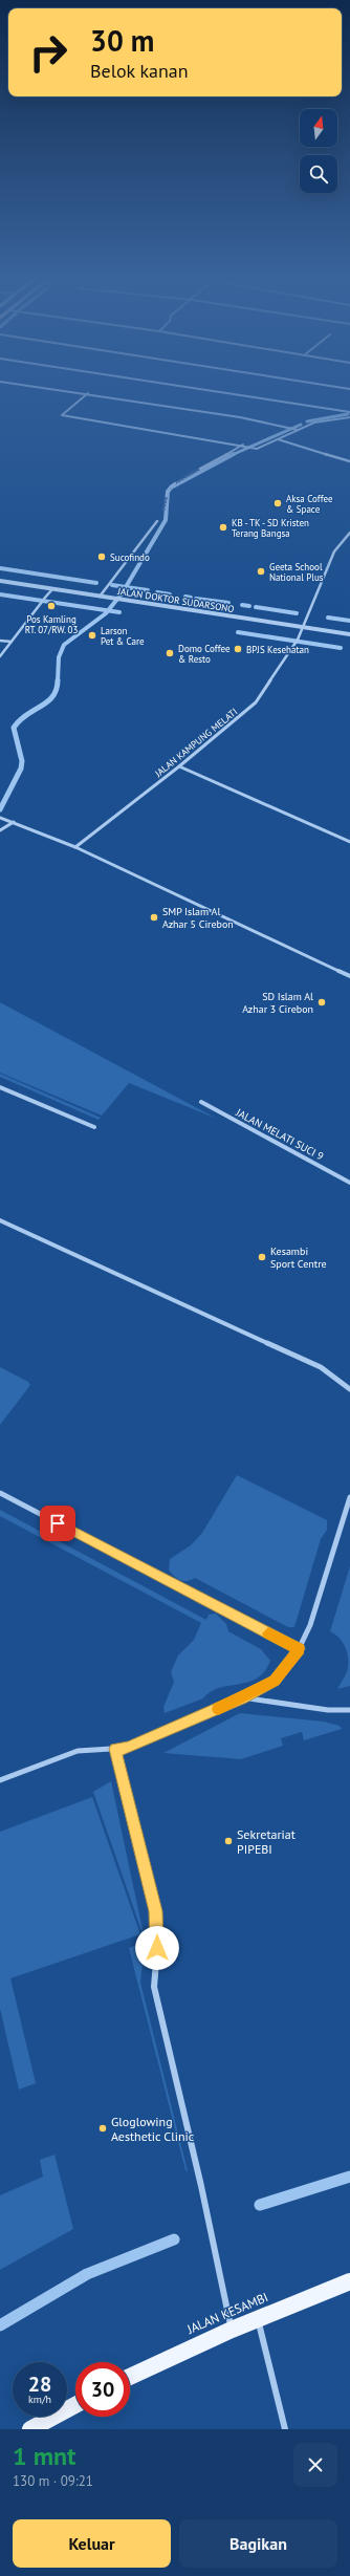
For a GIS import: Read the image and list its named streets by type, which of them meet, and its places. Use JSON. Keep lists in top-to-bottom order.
{
  "streets": {
    "main road": ["JALAN KESAMBI"],
    "street": ["JALAN DOKTOR SUDARSONO", "JALAN KAMPUNG MELATI", "JALAN MELATI SUCI 9"]
  },
  "crossings": [
    ["JALAN DOKTOR SUDARSONO", "JALAN KAMPUNG MELATI"]
  ],
  "places": [
    "Aksa Coffee & Space",
    "KB - TK - SD Kristen Terang Bangsa",
    "Sucofindo",
    "Geeta School National Plus",
    "Pos Kamling RT. 07/RW. 03",
    "Larson Pet & Care",
    "BPJS Kesehatan",
    "Domo Coffee & Resto",
    "SMP Islam Al Azhar 5 Cirebon",
    "SD Islam Al Azhar 3 Cirebon",
    "Kesambi Sport Centre",
    "Sekretariat PIPEBI",
    "Gloglowing Aesthetic Clinic"
  ],
  "north": "top",
  "page": {
    "turn": ["30 m", "Belok kanan"],
    "speed": "28 km/h",
    "limit": "30",
    "heading": ["1 mnt", "130 m · 09:21"],
    "buttons": ["Keluar", "Bagikan"]
  }
}
